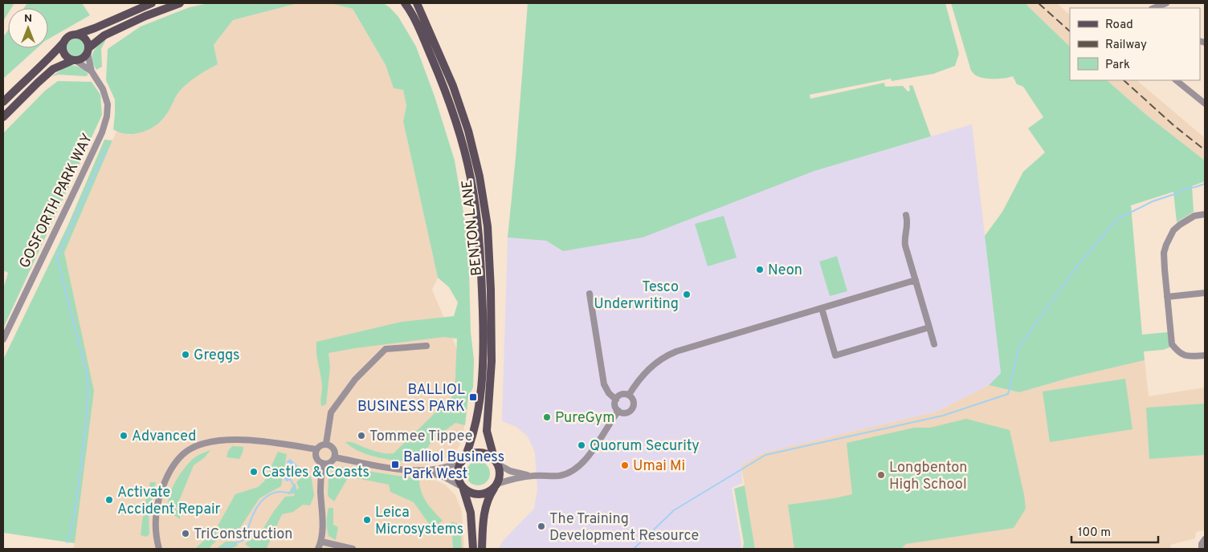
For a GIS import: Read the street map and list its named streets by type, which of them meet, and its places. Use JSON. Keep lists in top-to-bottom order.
{
  "streets": {
    "main road": ["BENTON LANE"],
    "street": ["GOSFORTH PARK WAY"]
  },
  "places": {
    "other": [
      "Neon",
      "Tesco Underwriting",
      "Greggs",
      "PureGym",
      "Advanced",
      "Tommee Tippee",
      "Quorum Security",
      "Umai Mi",
      "Castles & Coasts",
      "Longbenton High School",
      "Activate Accident Repair",
      "Leica Microsystems",
      "The Training Development Resource",
      "TriConstruction"
    ],
    "transit": ["BALLIOL BUSINESS PARK", "Balliol Business Park West"]
  },
  "legend": ["Road", "Railway", "Park"],
  "scale_bar": "100 m",
  "north": "top"
}
